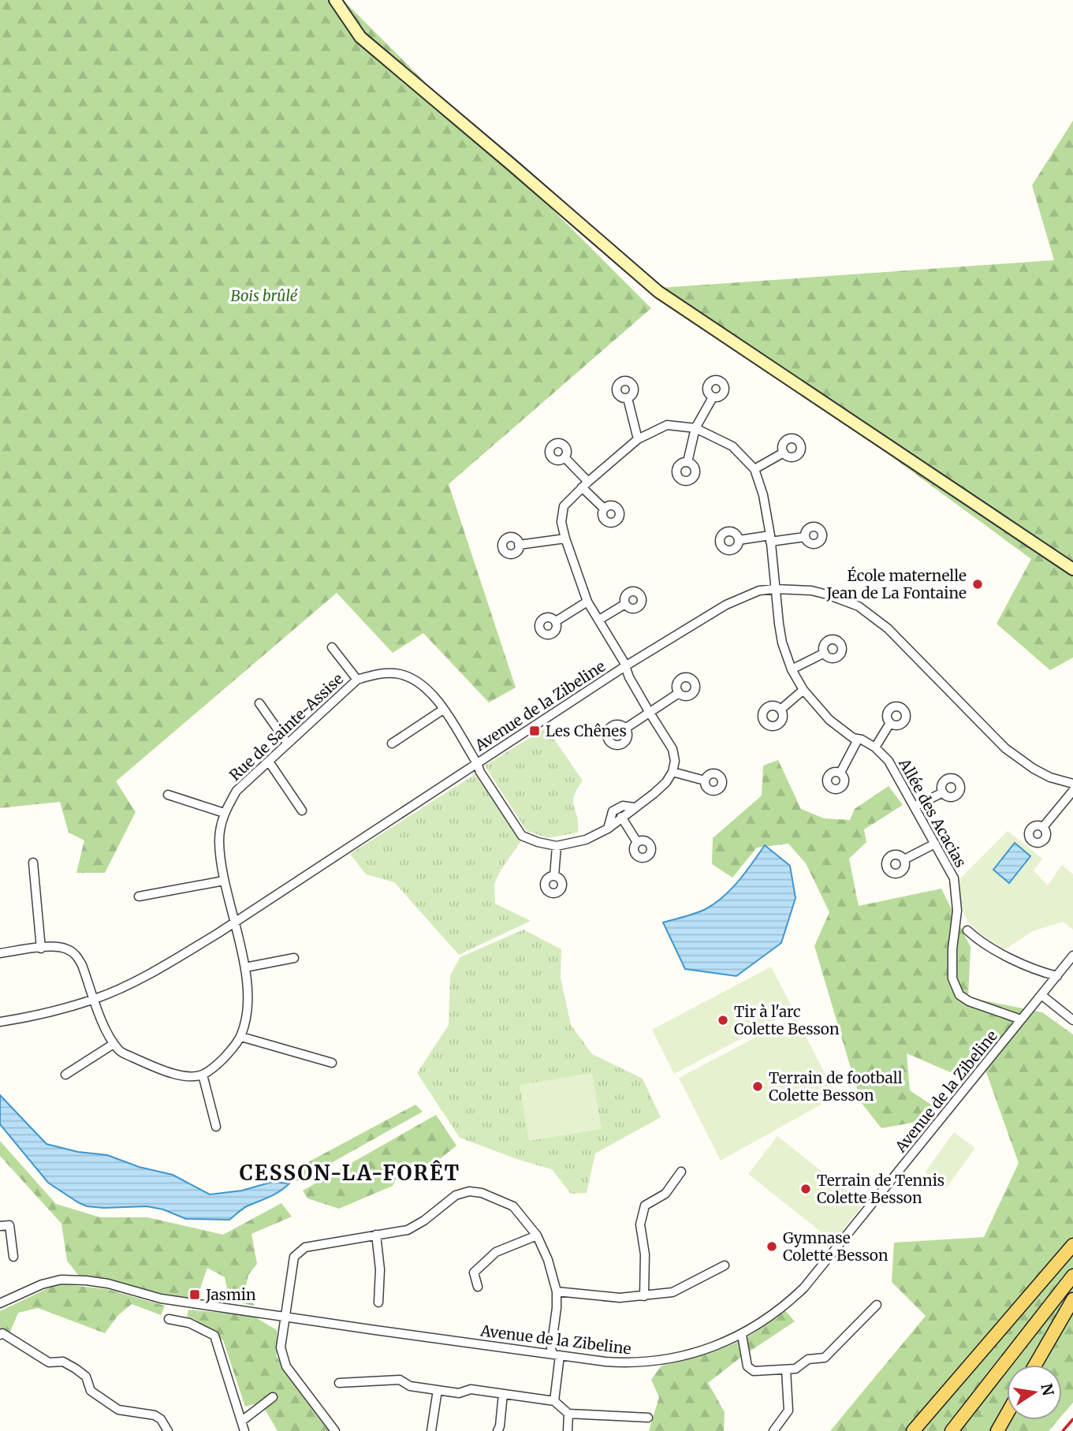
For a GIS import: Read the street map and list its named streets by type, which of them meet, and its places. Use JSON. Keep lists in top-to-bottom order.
{
  "streets": {
    "street": ["Avenue de la Zibeline", "Rue de Sainte-Assise", "Allée des Acacias"]
  },
  "crossings": [
    ["Avenue de la Zibeline", "Rue de Sainte-Assise"],
    ["Avenue de la Zibeline", "Allée des Acacias"]
  ],
  "districts": ["CESSON-LA-FORÊT"],
  "parks": ["Bois brûlé"],
  "places": {
    "other": [
      "École maternelle Jean de La Fontaine",
      "Tir à l'arc Colette Besson",
      "Terrain de football Colette Besson",
      "Terrain de Tennis Colette Besson",
      "Gymnase Colette Besson"
    ],
    "transit": ["Les Chênes", "Jasmin"]
  },
  "north": "right"
}
